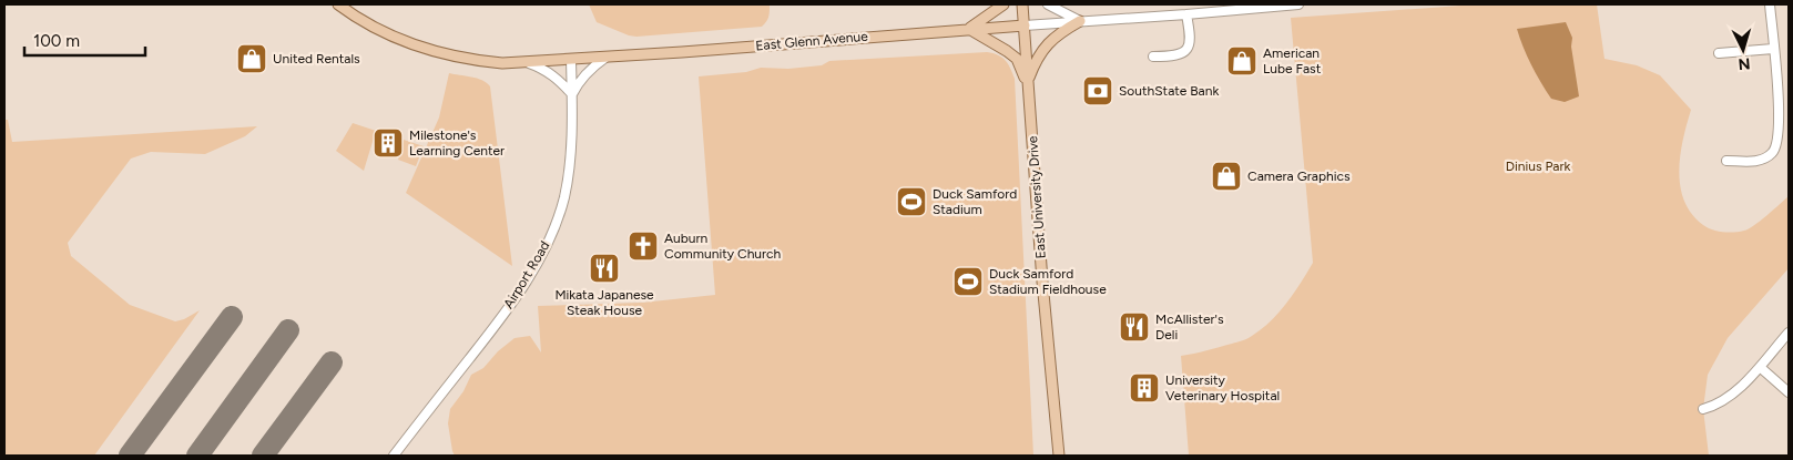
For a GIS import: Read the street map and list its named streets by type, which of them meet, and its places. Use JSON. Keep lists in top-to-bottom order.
{
  "streets": {
    "main road": ["East Glenn Avenue", "East University Drive"],
    "street": ["Airport Road"]
  },
  "crossings": [
    ["East Glenn Avenue", "East University Drive"],
    ["East Glenn Avenue", "Airport Road"]
  ],
  "parks": ["Dinius Park"],
  "places": {
    "shop": ["United Rentals", "American Lube Fast", "Camera Graphics"],
    "bank": ["SouthState Bank"],
    "building": ["Milestone's Learning Center", "University Veterinary Hospital"],
    "sports": ["Duck Samford Stadium", "Duck Samford Stadium Fieldhouse"],
    "church": ["Auburn Community Church"],
    "restaurant": ["Mikata Japanese Steak House", "McAllister's Deli"]
  },
  "scale_bar": "100 m",
  "north": "bottom"
}
